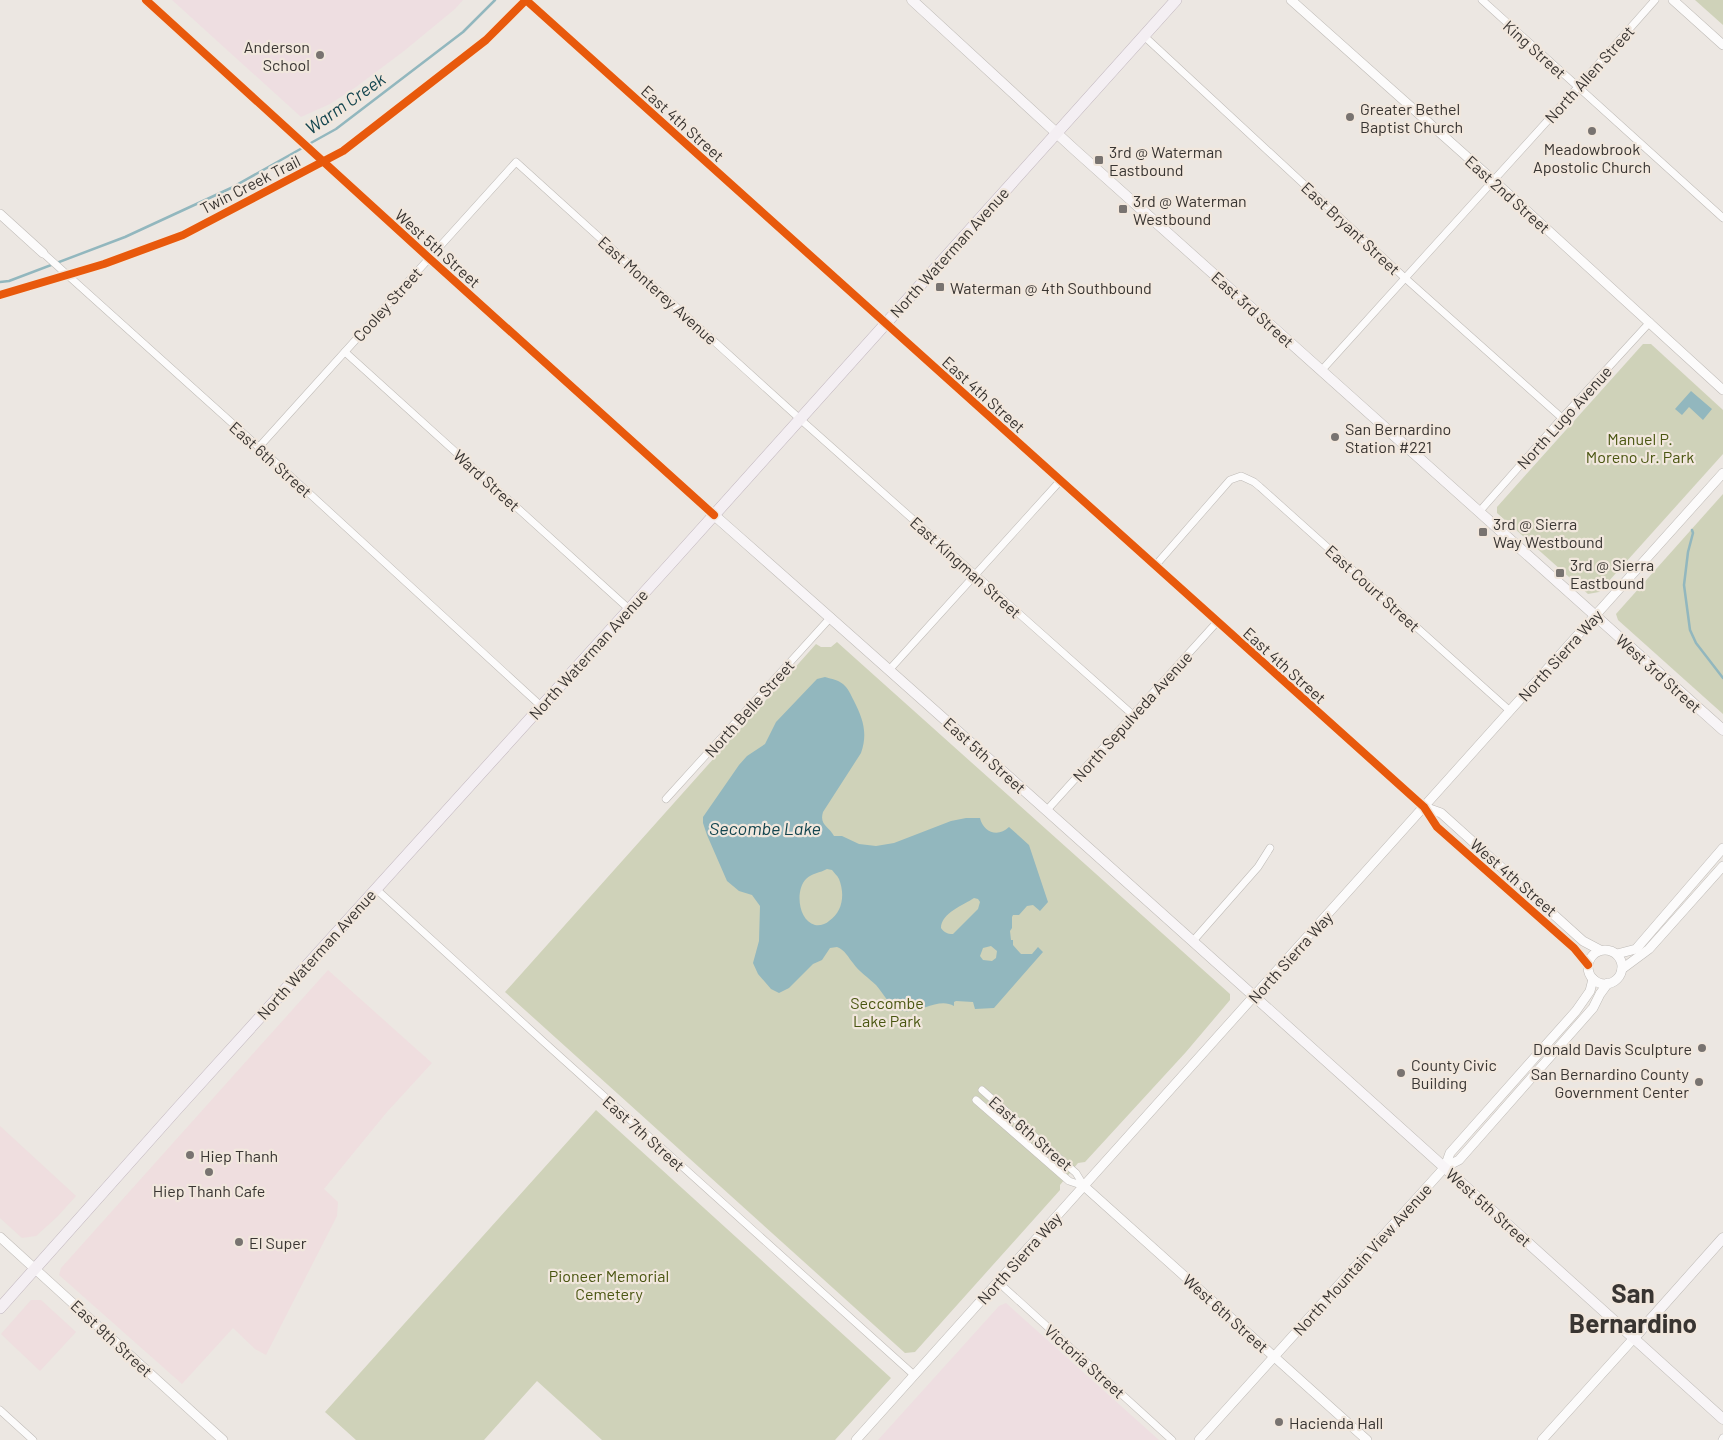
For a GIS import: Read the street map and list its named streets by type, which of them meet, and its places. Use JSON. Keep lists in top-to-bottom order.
{
  "streets": {
    "main road": [
      "West 5th Street",
      "North Waterman Avenue",
      "East 3rd Street",
      "West 3rd Street",
      "East 5th Street"
    ],
    "street": [
      "King Street",
      "North Allen Street",
      "East 4th Street",
      "East 2nd Street",
      "East Bryant Street",
      "East Monterey Avenue",
      "Cooley Street",
      "North Lugo Avenue",
      "East 6th Street",
      "Ward Street",
      "East Kingman Street",
      "East Court Street",
      "North Sierra Way",
      "North Belle Street",
      "North Sepulveda Avenue",
      "West 4th Street",
      "East 7th Street",
      "North Mountain View Avenue",
      "West 6th Street",
      "East 9th Street",
      "Victoria Street"
    ],
    "cycle path": ["Twin Creek Trail"]
  },
  "crossings": [
    ["King Street", "North Allen Street"],
    ["North Allen Street", "East 2nd Street"],
    ["North Allen Street", "East Bryant Street"],
    ["North Allen Street", "East 3rd Street"],
    ["East 4th Street", "North Waterman Avenue"],
    ["East 4th Street", "East Court Street"],
    ["East 4th Street", "North Sierra Way"],
    ["East 4th Street", "North Sepulveda Avenue"],
    ["East 4th Street", "West 4th Street"],
    ["East 2nd Street", "North Lugo Avenue"],
    ["East Bryant Street", "North Waterman Avenue"],
    ["East Bryant Street", "North Lugo Avenue"],
    ["West 5th Street", "North Waterman Avenue"],
    ["West 5th Street", "Cooley Street"],
    ["West 5th Street", "North Sierra Way"],
    ["West 5th Street", "East 5th Street"],
    ["West 5th Street", "North Mountain View Avenue"],
    ["North Waterman Avenue", "East Monterey Avenue"],
    ["North Waterman Avenue", "East 3rd Street"],
    ["North Waterman Avenue", "East 6th Street"],
    ["North Waterman Avenue", "Ward Street"],
    ["North Waterman Avenue", "East Kingman Street"],
    ["North Waterman Avenue", "East 5th Street"],
    ["North Waterman Avenue", "East 7th Street"],
    ["North Waterman Avenue", "East 9th Street"],
    ["East Monterey Avenue", "Cooley Street"],
    ["East Monterey Avenue", "East Kingman Street"],
    ["Cooley Street", "East 6th Street"],
    ["Cooley Street", "Ward Street"],
    ["East 3rd Street", "North Lugo Avenue"],
    ["East 3rd Street", "North Sierra Way"],
    ["East 3rd Street", "West 3rd Street"],
    ["East 6th Street", "North Sierra Way"],
    ["East 6th Street", "West 6th Street"],
    ["East Kingman Street", "North Sepulveda Avenue"],
    ["East Court Street", "North Sierra Way"],
    ["North Sierra Way", "West 3rd Street"],
    ["North Sierra Way", "East 5th Street"],
    ["North Sierra Way", "West 4th Street"],
    ["North Sierra Way", "East 7th Street"],
    ["North Sierra Way", "West 6th Street"],
    ["North Sierra Way", "Victoria Street"],
    ["North Belle Street", "East 5th Street"],
    ["North Sepulveda Avenue", "East 5th Street"],
    ["West 4th Street", "North Mountain View Avenue"],
    ["North Mountain View Avenue", "West 6th Street"]
  ],
  "districts": ["San Bernardino"],
  "water": ["Warm Creek", "Secombe Lake"],
  "parks": ["Manuel P. Moreno Jr. Park", "Seccombe Lake Park", "Pioneer Memorial Cemetery"],
  "places": {
    "other": [
      "Anderson School",
      "Greater Bethel Baptist Church",
      "Meadowbrook Apostolic Church",
      "San Bernardino Station #221",
      "Donald Davis Sculpture",
      "County Civic Building",
      "San Bernardino County Government Center",
      "Hiep Thanh",
      "Hiep Thanh Cafe",
      "El Super",
      "Hacienda Hall"
    ],
    "transit": [
      "3rd @ Waterman Eastbound",
      "3rd @ Waterman Westbound",
      "Waterman @ 4th Southbound",
      "3rd @ Sierra Way Westbound",
      "3rd @ Sierra Eastbound"
    ]
  }
}
